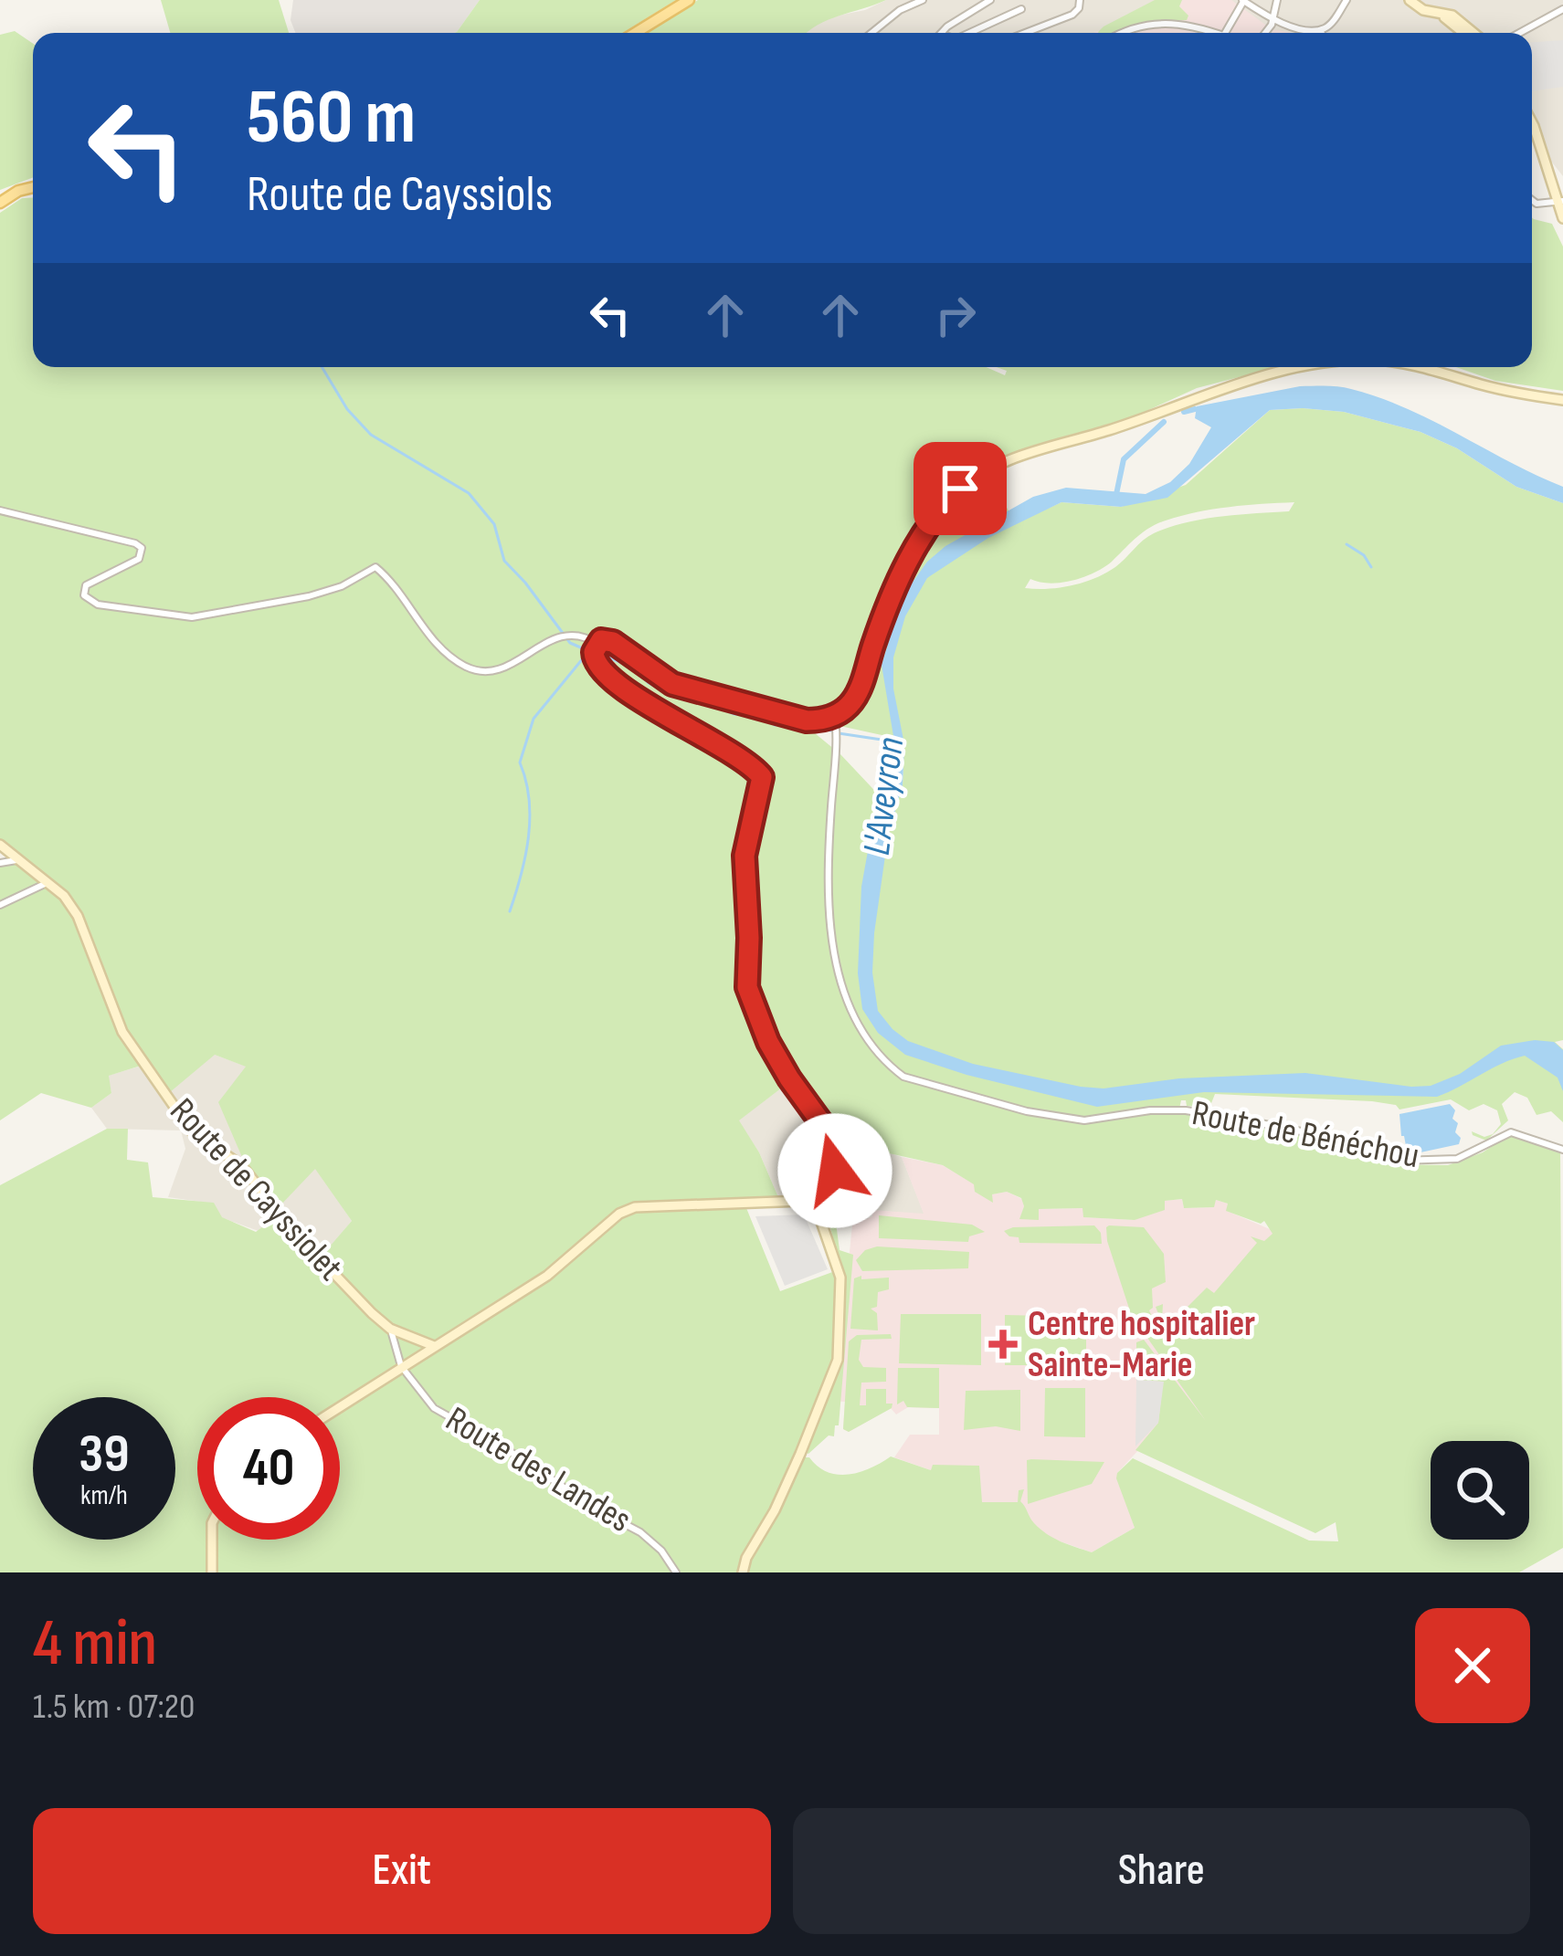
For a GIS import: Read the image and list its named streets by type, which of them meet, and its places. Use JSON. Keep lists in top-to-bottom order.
{
  "streets": {
    "street": ["Route de Bénéchou", "Route de Cayssiolet", "Route des Landes"]
  },
  "water": ["L'Aveyron"],
  "places": {
    "health": ["Centre hospitalier Sainte-Marie"]
  },
  "page": {
    "turn": ["560 m", "Route de Cayssiols"],
    "speed": "39 km/h",
    "limit": "40",
    "heading": ["4 min", "1.5 km · 07:20"],
    "buttons": ["Exit", "Share"]
  }
}
